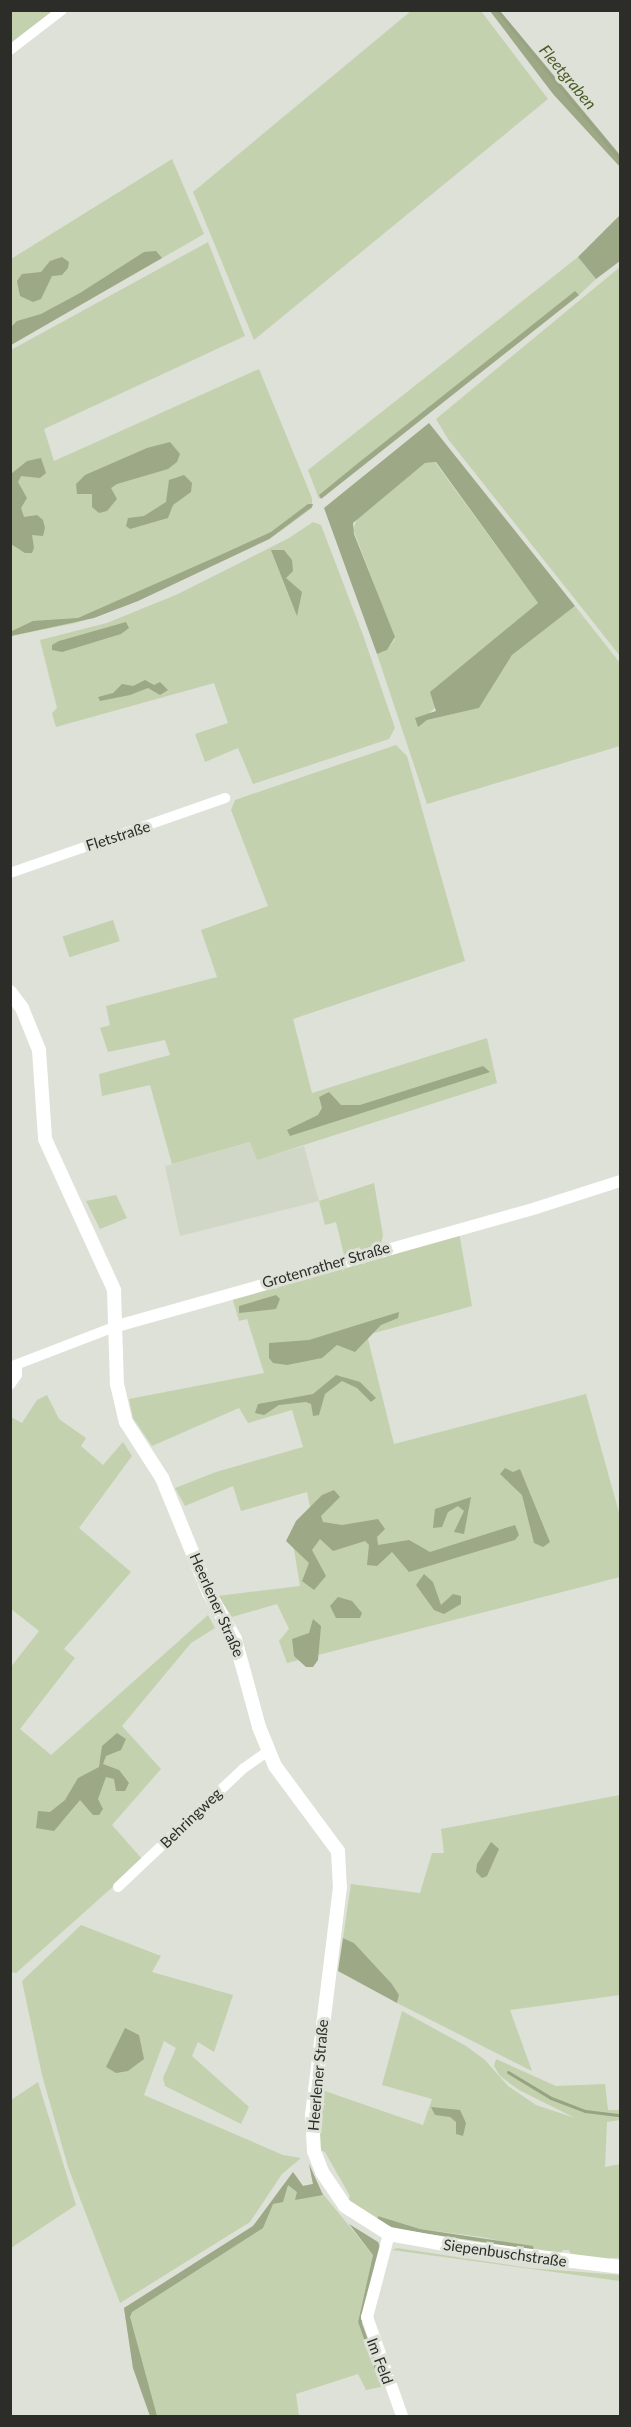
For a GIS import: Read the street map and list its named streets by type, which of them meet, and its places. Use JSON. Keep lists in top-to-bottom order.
{
  "streets": {
    "main road": ["Heerlener Straße", "Siepenbuschstraße"],
    "street": [
      "Fletstraße",
      "Grotenrather Straße",
      "Behringweg",
      "Im Feld"
    ]
  },
  "crossings": [
    ["Grotenrather Straße", "Heerlener Straße"],
    ["Heerlener Straße", "Behringweg"],
    ["Heerlener Straße", "Siepenbuschstraße"],
    ["Heerlener Straße", "Im Feld"],
    ["Siepenbuschstraße", "Im Feld"]
  ],
  "water": ["Fleetgraben"]
}
